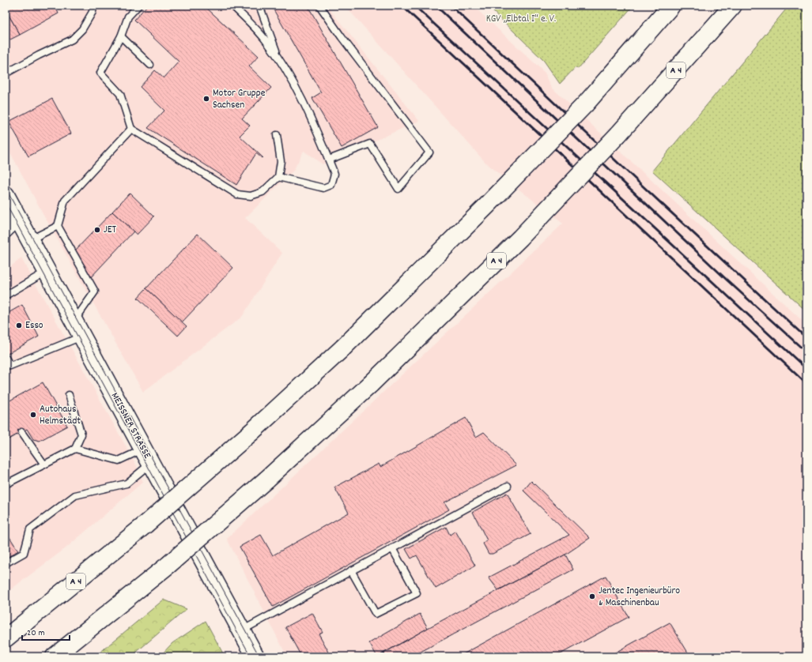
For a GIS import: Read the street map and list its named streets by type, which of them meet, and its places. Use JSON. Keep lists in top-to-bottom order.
{
  "streets": {
    "main road": ["A 4", "MEISSNER STRASSE"]
  },
  "parks": ["KGV „Elbtal I“ e. V."],
  "places": [
    "Motor Gruppe Sachsen",
    "JET",
    "Esso",
    "Autohaus Helmstädt",
    "Jentec Ingenieurbüro & Maschinenbau"
  ],
  "scale_bar": "20 m"
}
